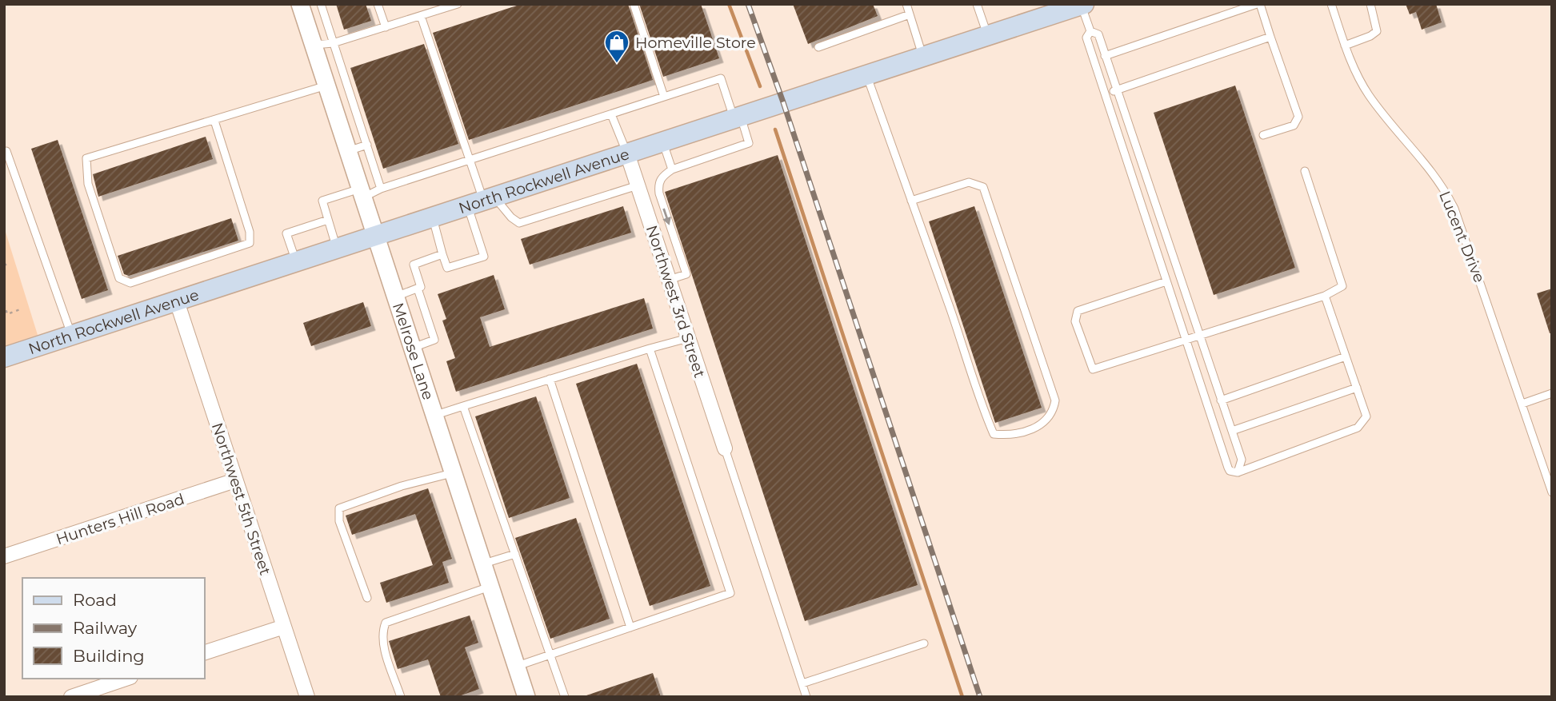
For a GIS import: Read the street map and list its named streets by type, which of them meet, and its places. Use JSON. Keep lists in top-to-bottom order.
{
  "streets": {
    "main road": ["North Rockwell Avenue"],
    "street": [
      "Northwest 3rd Street",
      "Melrose Lane",
      "Northwest 5th Street",
      "Hunters Hill Road"
    ],
    "lane": ["Lucent Drive"]
  },
  "crossings": [
    ["North Rockwell Avenue", "Northwest 3rd Street"],
    ["North Rockwell Avenue", "Melrose Lane"],
    ["North Rockwell Avenue", "Northwest 5th Street"],
    ["Northwest 5th Street", "Hunters Hill Road"]
  ],
  "places": {
    "shop": ["Homeville Store"]
  },
  "legend": ["Road", "Railway", "Building"]
}
